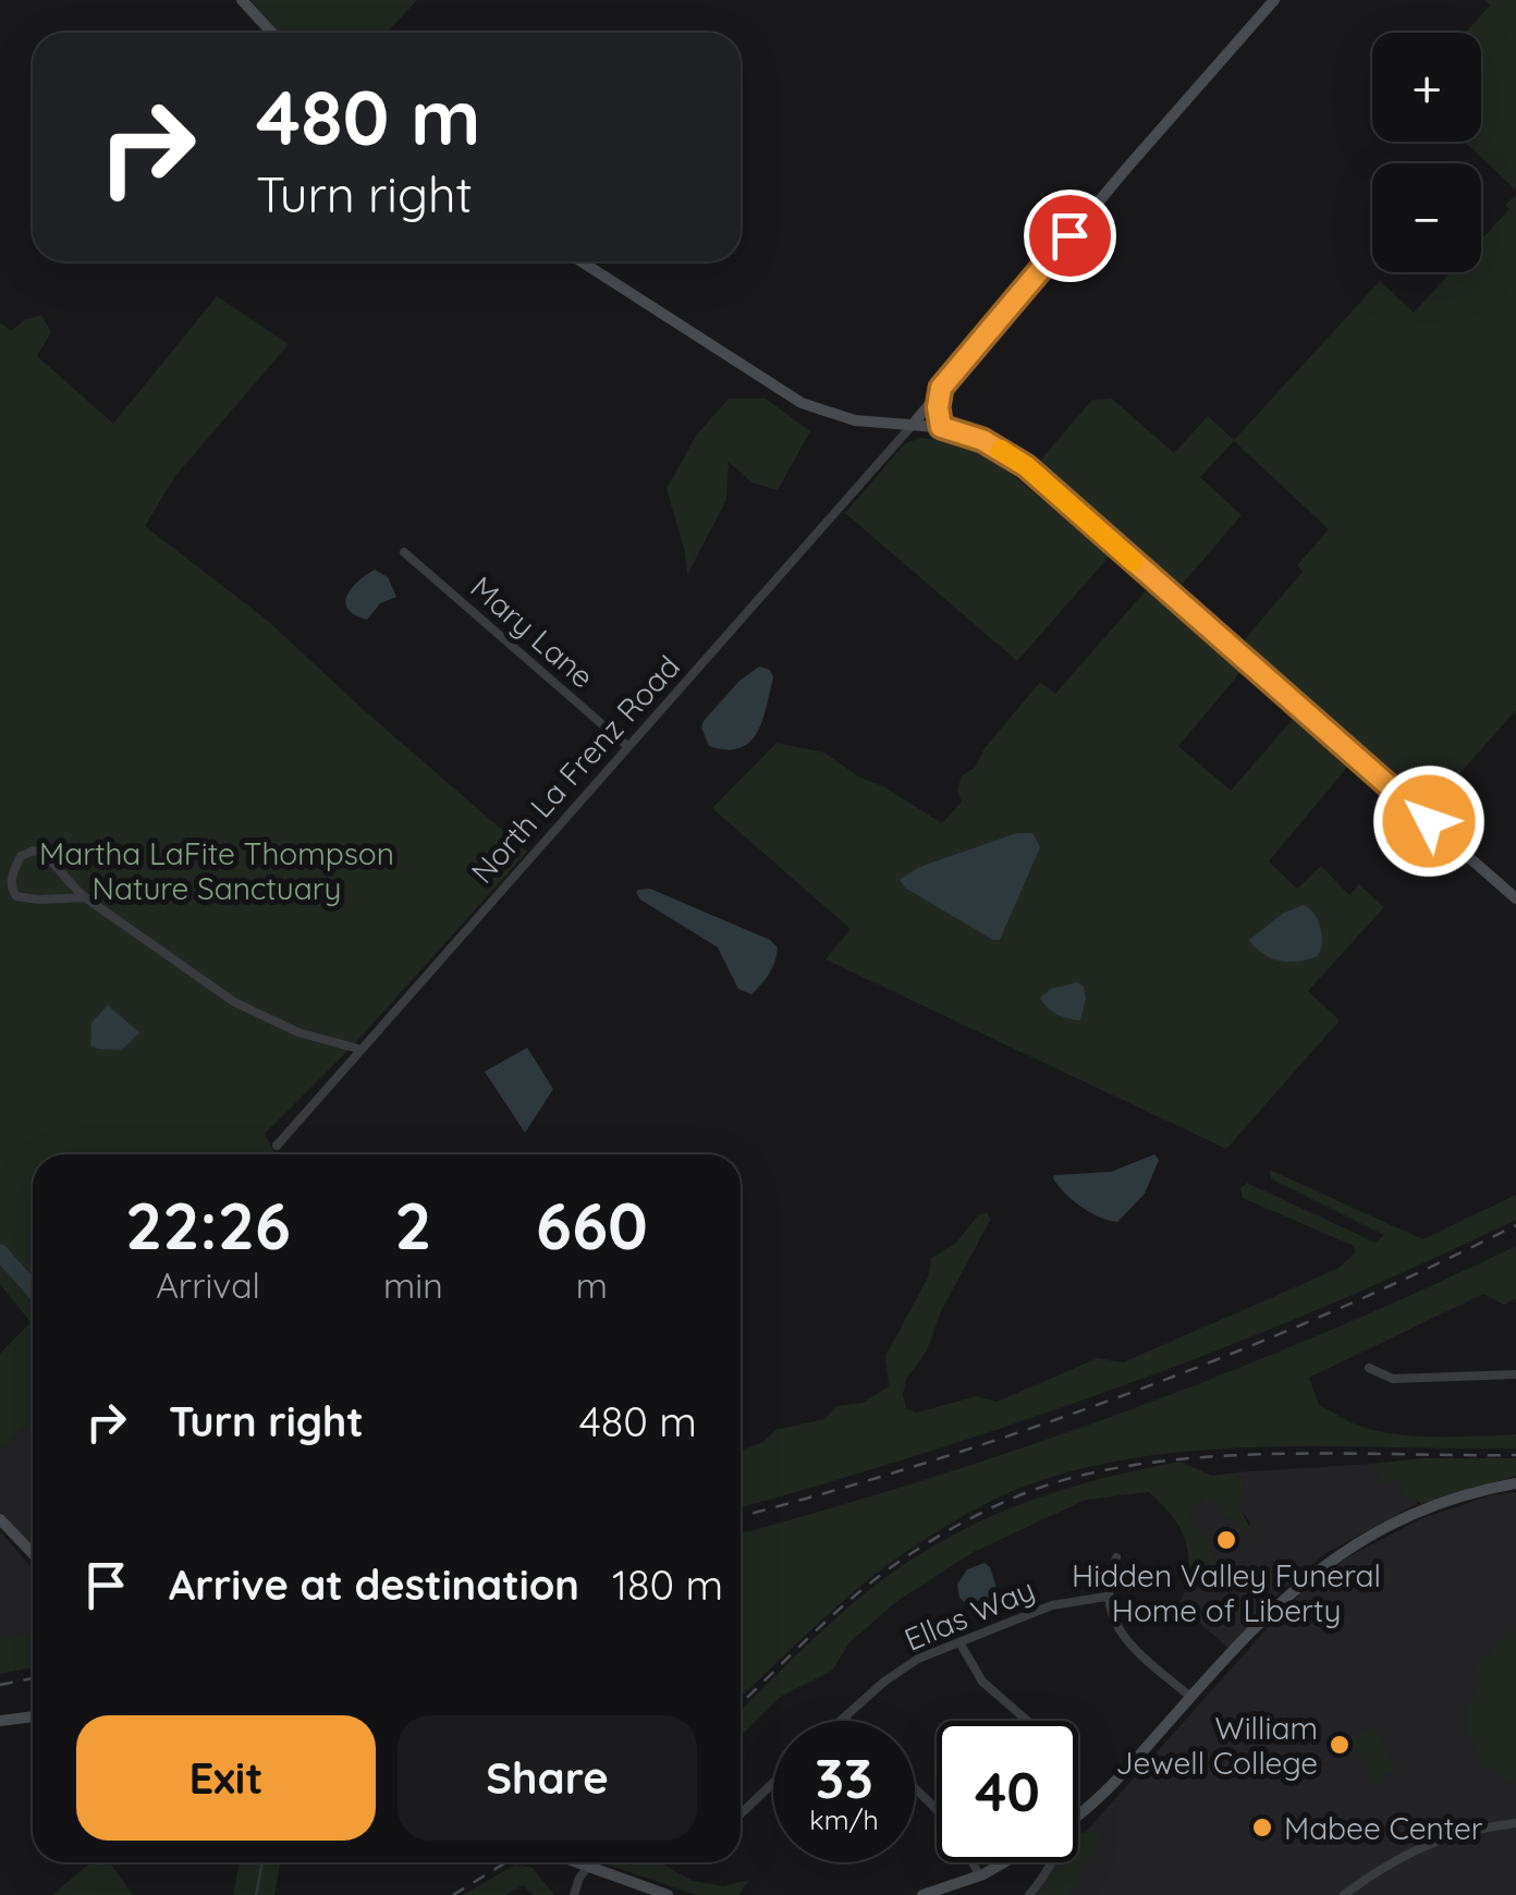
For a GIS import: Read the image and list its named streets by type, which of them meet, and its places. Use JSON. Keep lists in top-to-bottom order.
{
  "streets": {
    "street": ["Mary Lane", "North La Frenz Road", "Ellas Way"]
  },
  "crossings": [
    ["Mary Lane", "North La Frenz Road"]
  ],
  "parks": ["Martha LaFite Thompson Nature Sanctuary"],
  "places": ["Hidden Valley Funeral Home of Liberty", "William Jewell College", "Mabee Center"],
  "page": {
    "map_buttons": ["+", "−"],
    "turn": ["480 m", "Turn right"],
    "eta": [
      "22:26",
      "Arrival",
      "2",
      "min",
      "660",
      "m"
    ],
    "list": [
      {
        "name": "Turn right",
        "value": "480 m"
      },
      {
        "name": "Arrive at destination",
        "value": "180 m"
      }
    ],
    "buttons": ["Exit", "Share"],
    "speed": "33 km/h",
    "limit": "40"
  }
}
